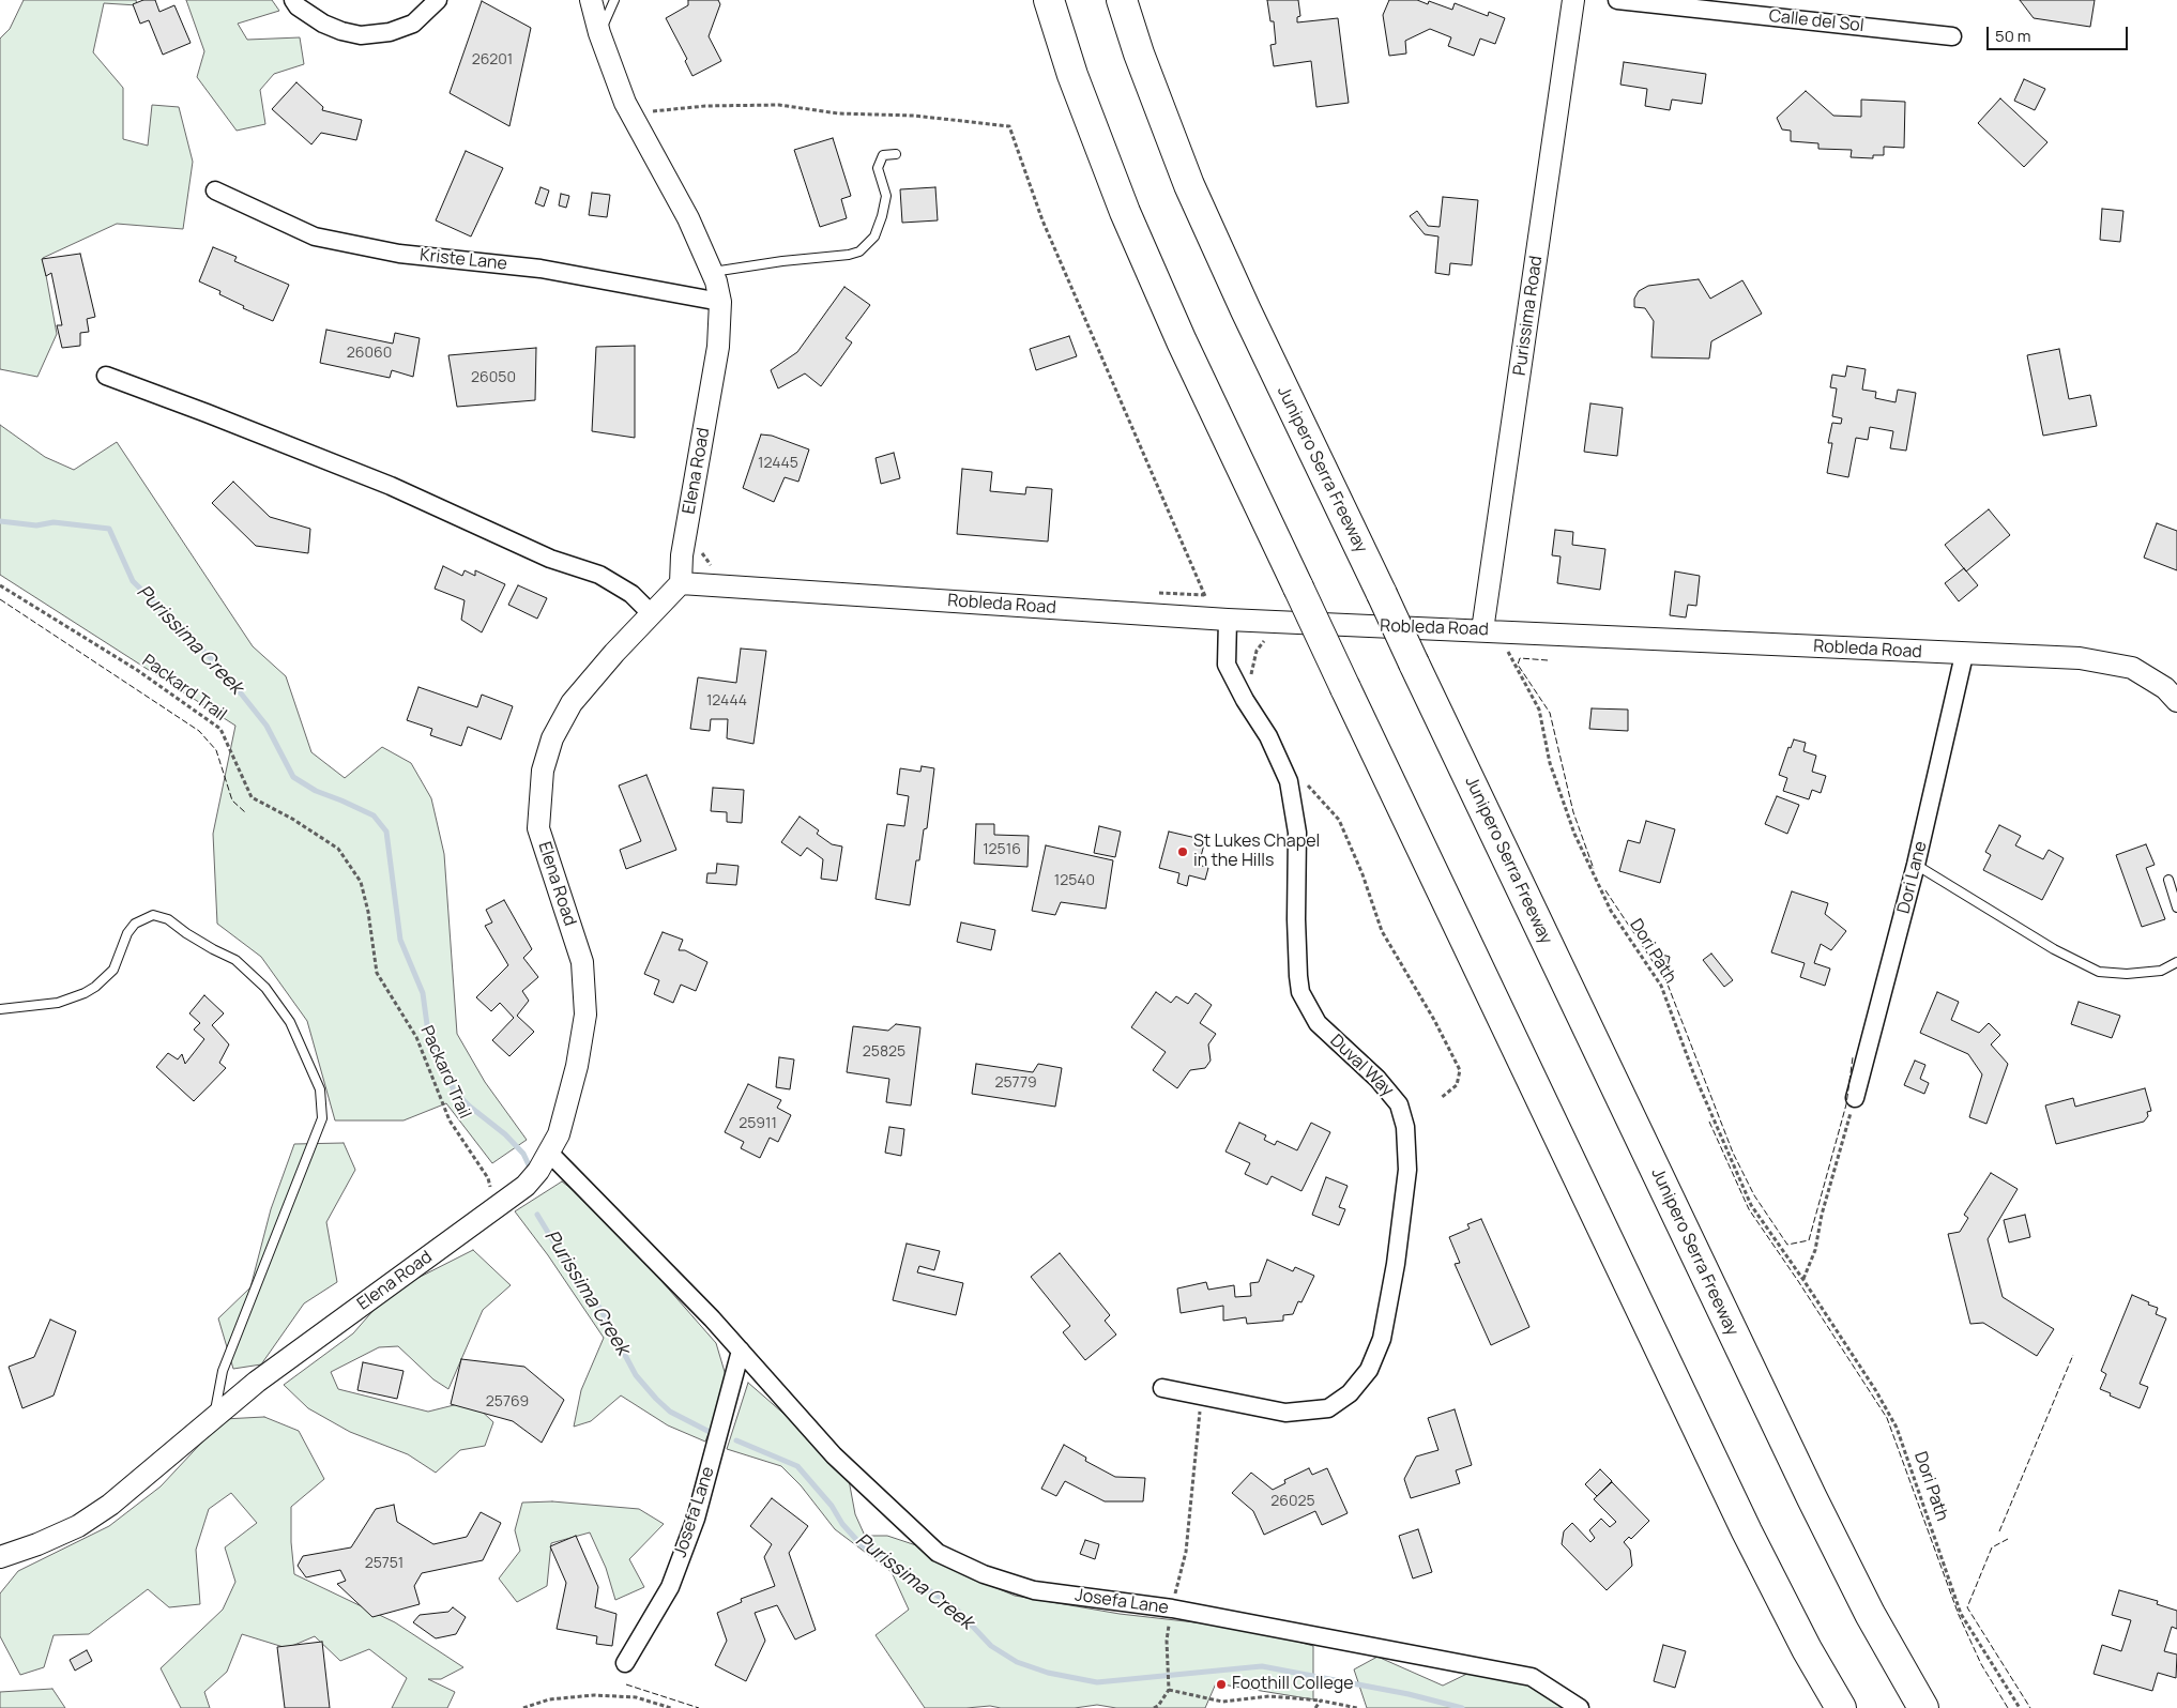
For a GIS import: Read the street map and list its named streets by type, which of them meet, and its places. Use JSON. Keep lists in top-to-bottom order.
{
  "streets": {
    "highway": ["Junipero Serra Freeway"],
    "street": [
      "Calle del Sol",
      "Kriste Lane",
      "Purissima Road",
      "Elena Road",
      "Robleda Road",
      "Dori Lane",
      "Duval Way",
      "Josefa Lane"
    ],
    "path": ["Packard Trail", "Dori Path"]
  },
  "crossings": [
    ["Kriste Lane", "Elena Road"],
    ["Purissima Road", "Robleda Road"],
    ["Purissima Road", "Dori Path"],
    ["Elena Road", "Robleda Road"],
    ["Elena Road", "Packard Trail"],
    ["Elena Road", "Josefa Lane"],
    ["Robleda Road", "Dori Lane"],
    ["Robleda Road", "Dori Path"],
    ["Robleda Road", "Duval Way"]
  ],
  "water": ["Purissima Creek"],
  "places": ["St Lukes Chapel in the Hills", "Foothill College"],
  "house_numbers": [
    "26201",
    "26060",
    "26050",
    "12445",
    "12444",
    "12516",
    "12540",
    "25825",
    "25779",
    "25911",
    "25769",
    "26025",
    "25751"
  ],
  "scale_bar": "50 m"
}
